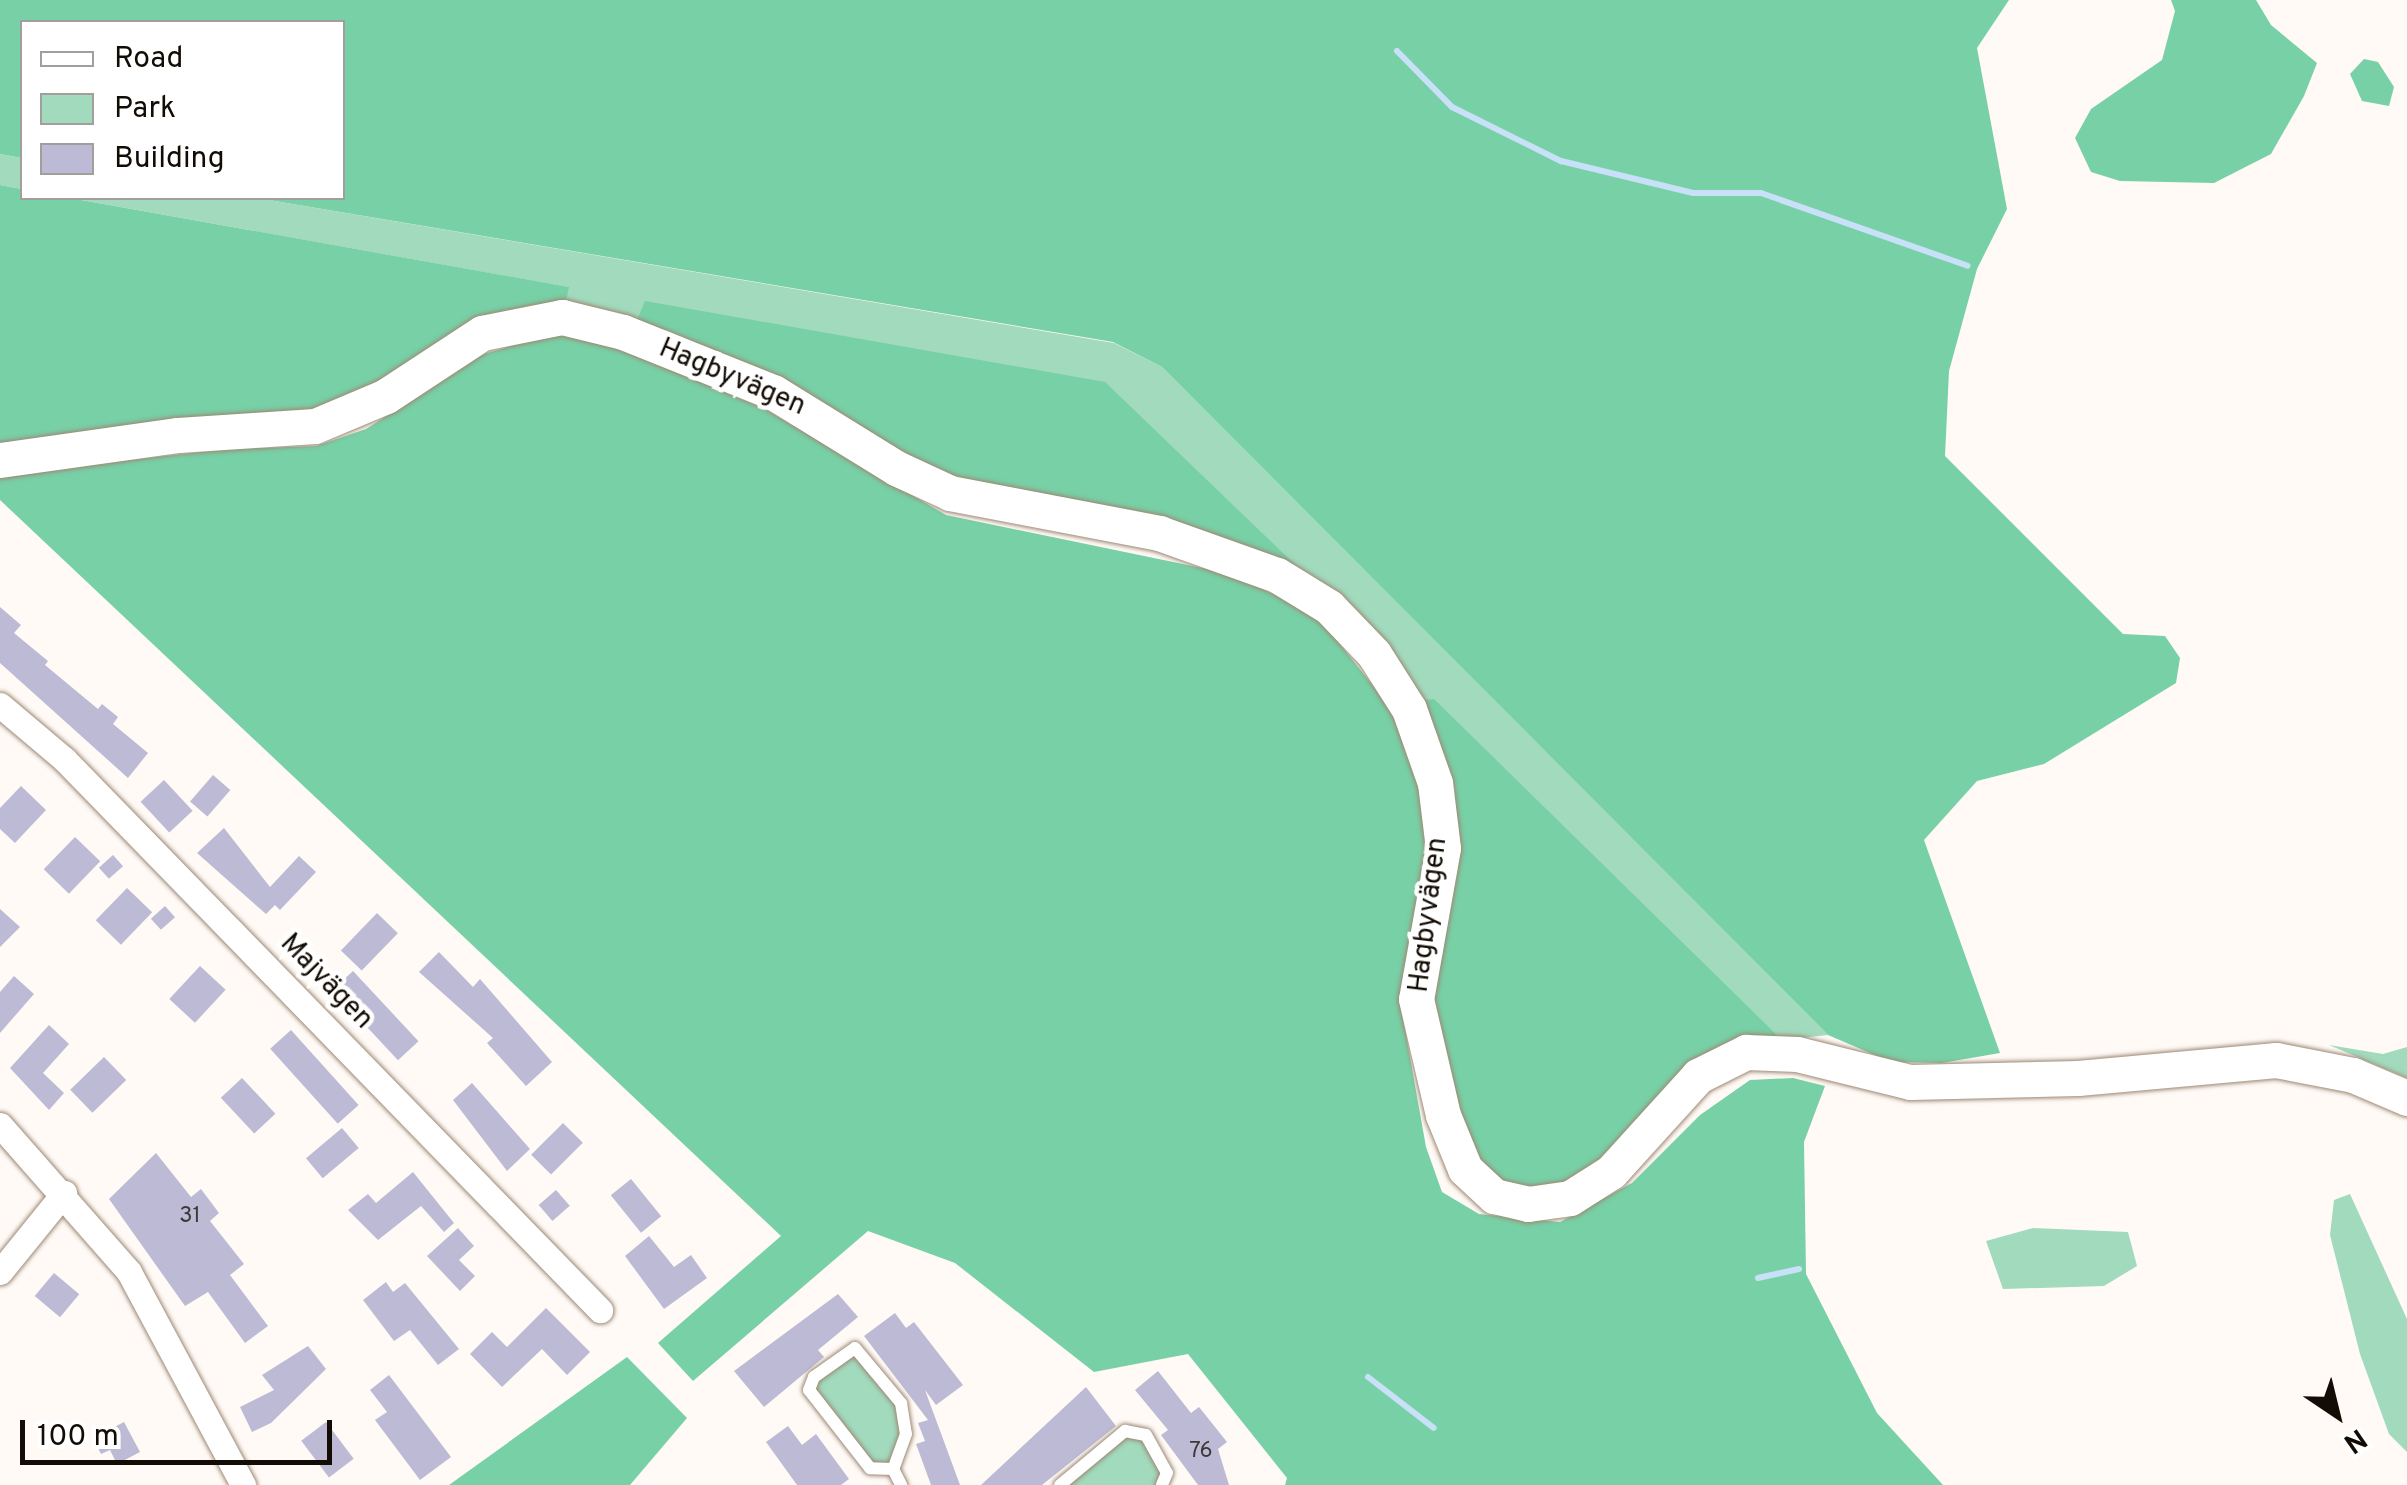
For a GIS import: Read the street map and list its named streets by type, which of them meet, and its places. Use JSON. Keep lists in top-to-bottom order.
{
  "streets": {
    "street": ["Hagbyvägen", "Majvägen"]
  },
  "house_numbers": ["31", "76"],
  "legend": ["Road", "Park", "Building"],
  "scale_bar": "100 m",
  "north": "bottom right"
}
